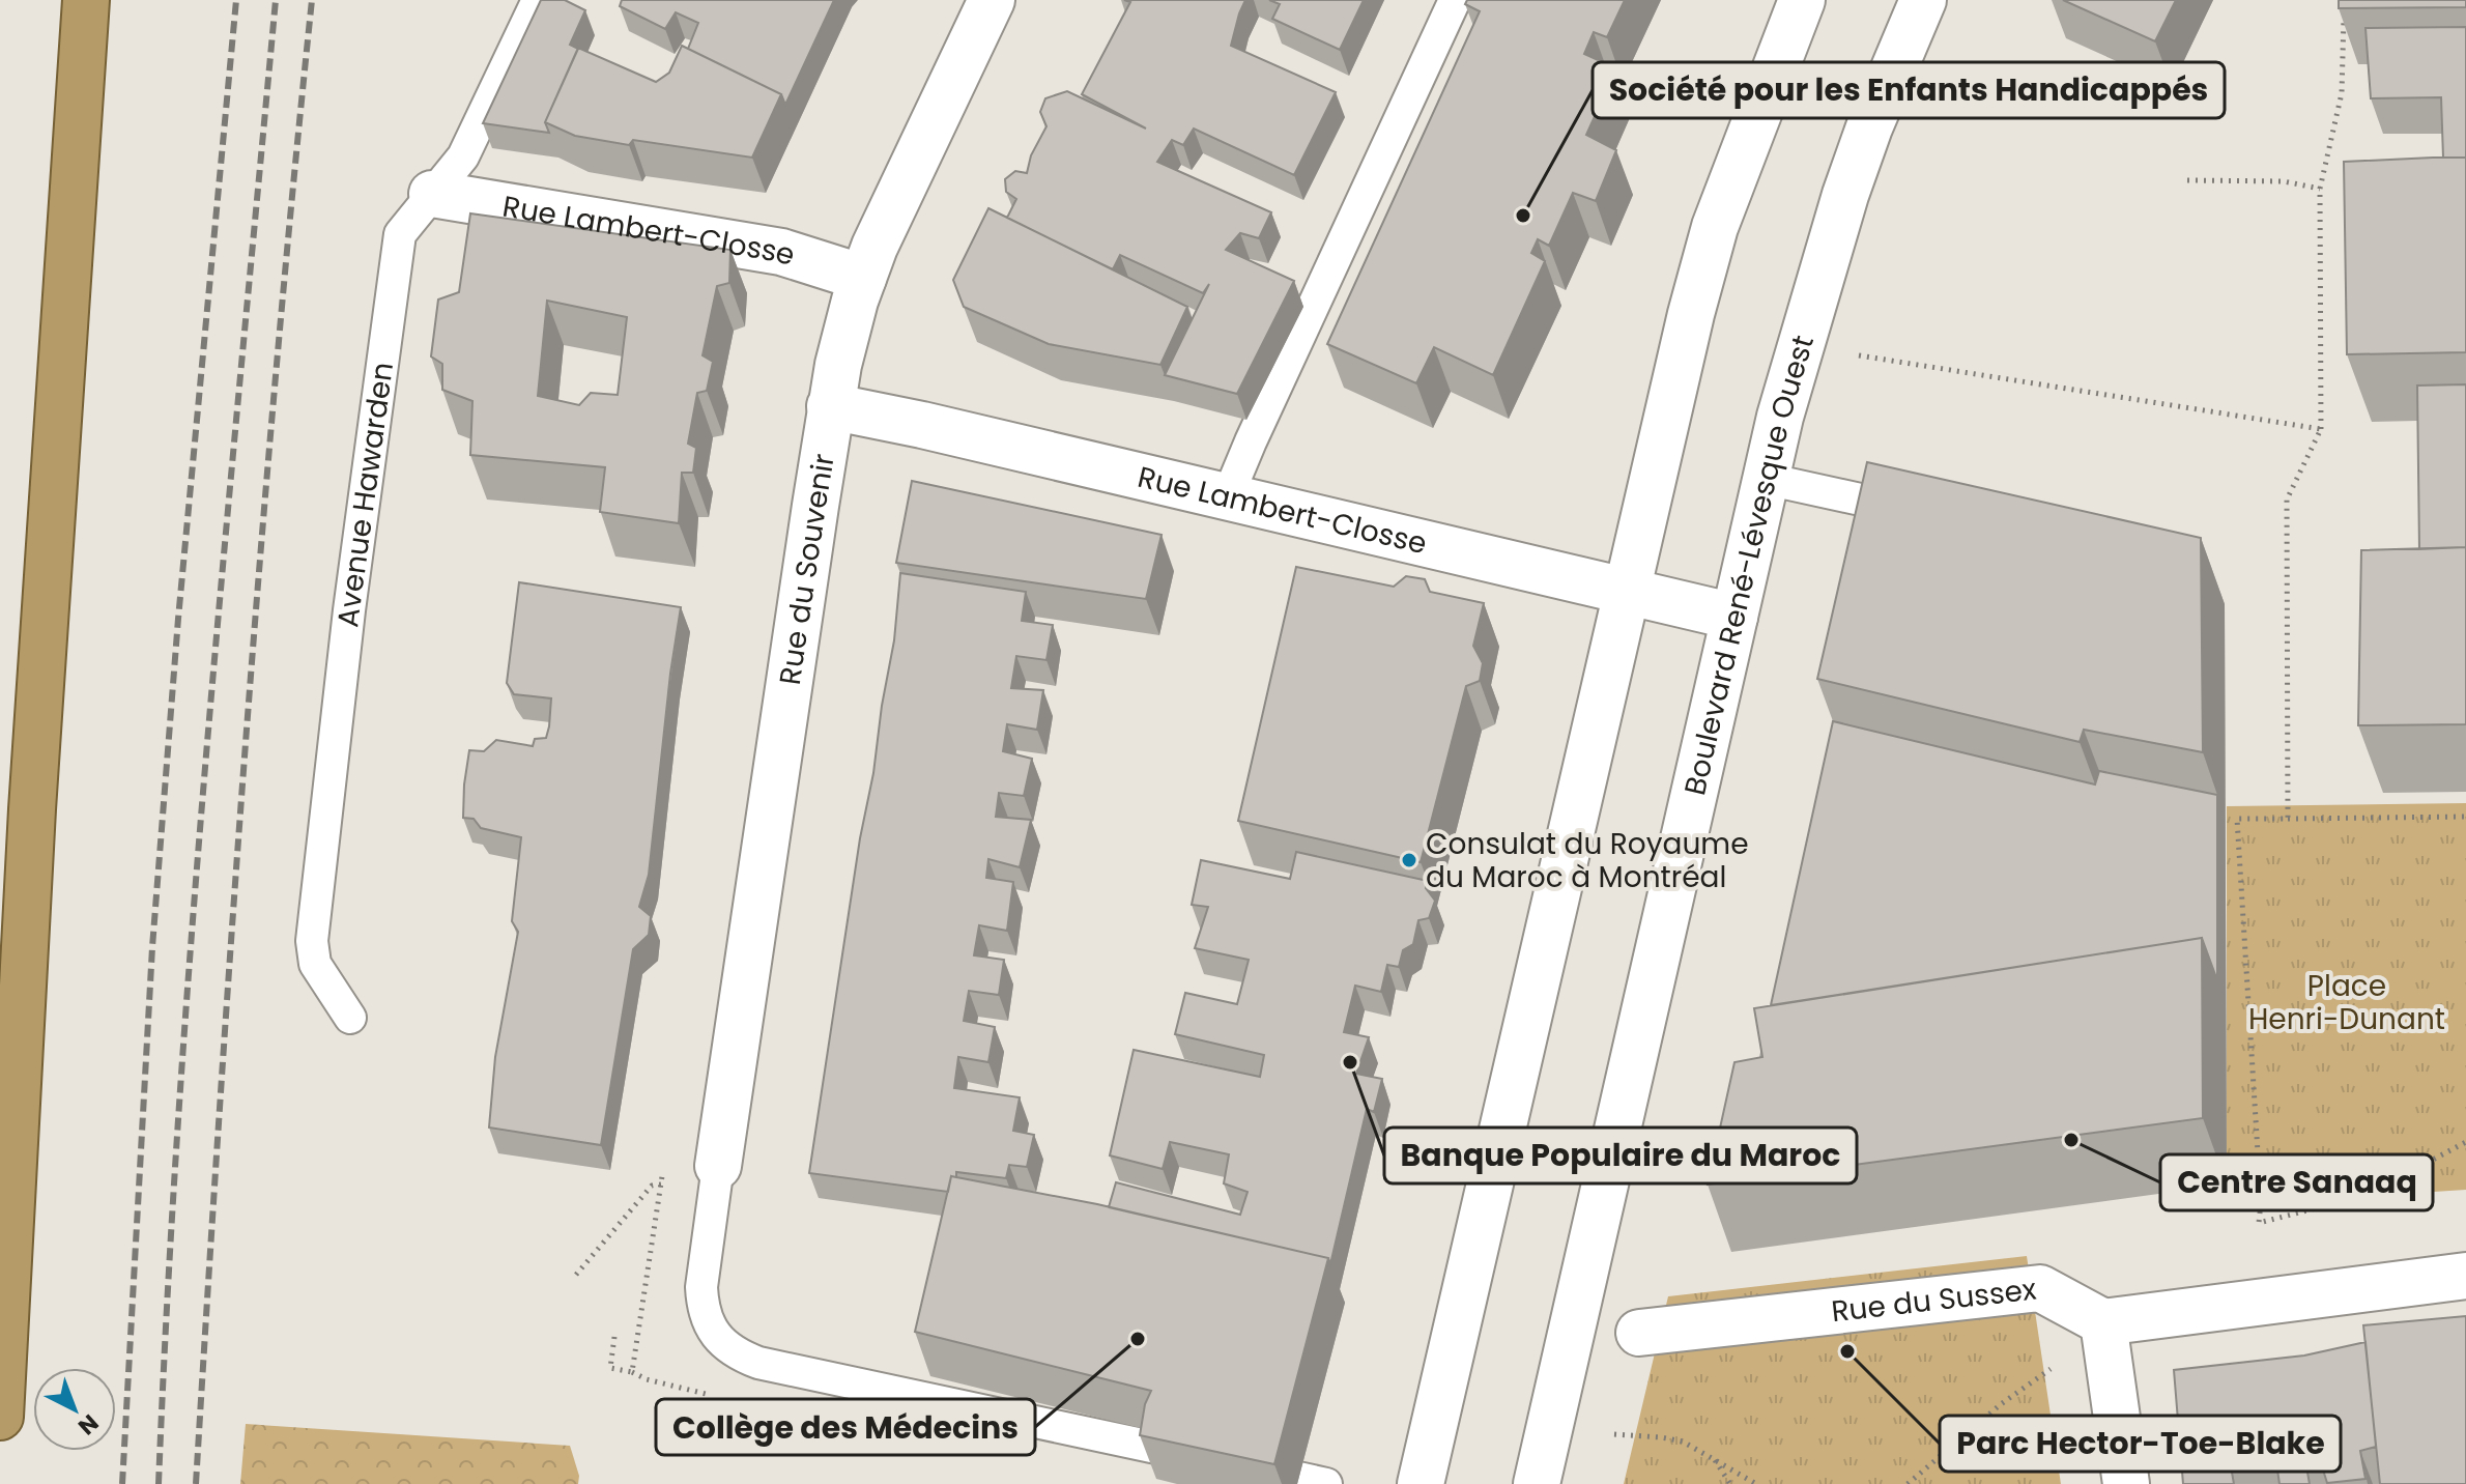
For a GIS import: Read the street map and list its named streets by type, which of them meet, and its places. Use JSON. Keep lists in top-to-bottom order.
{
  "streets": {
    "street": [
      "Rue Lambert-Closse",
      "Boulevard René-Lévesque Ouest",
      "Rue du Souvenir",
      "Rue du Sussex"
    ],
    "lane": ["Avenue Hawarden"]
  },
  "crossings": [
    ["Rue Lambert-Closse", "Avenue Hawarden"],
    ["Rue Lambert-Closse", "Boulevard René-Lévesque Ouest"],
    ["Rue Lambert-Closse", "Rue du Souvenir"]
  ],
  "parks": ["Place Henri-Dunant"],
  "places": [
    "Société pour les Enfants Handicappés",
    "Consulat du Royaume du Maroc à Montréal",
    "Banque Populaire du Maroc",
    "Centre Sanaaq",
    "Collège des Médecins",
    "Parc Hector-Toe-Blake"
  ],
  "north": "bottom right"
}
